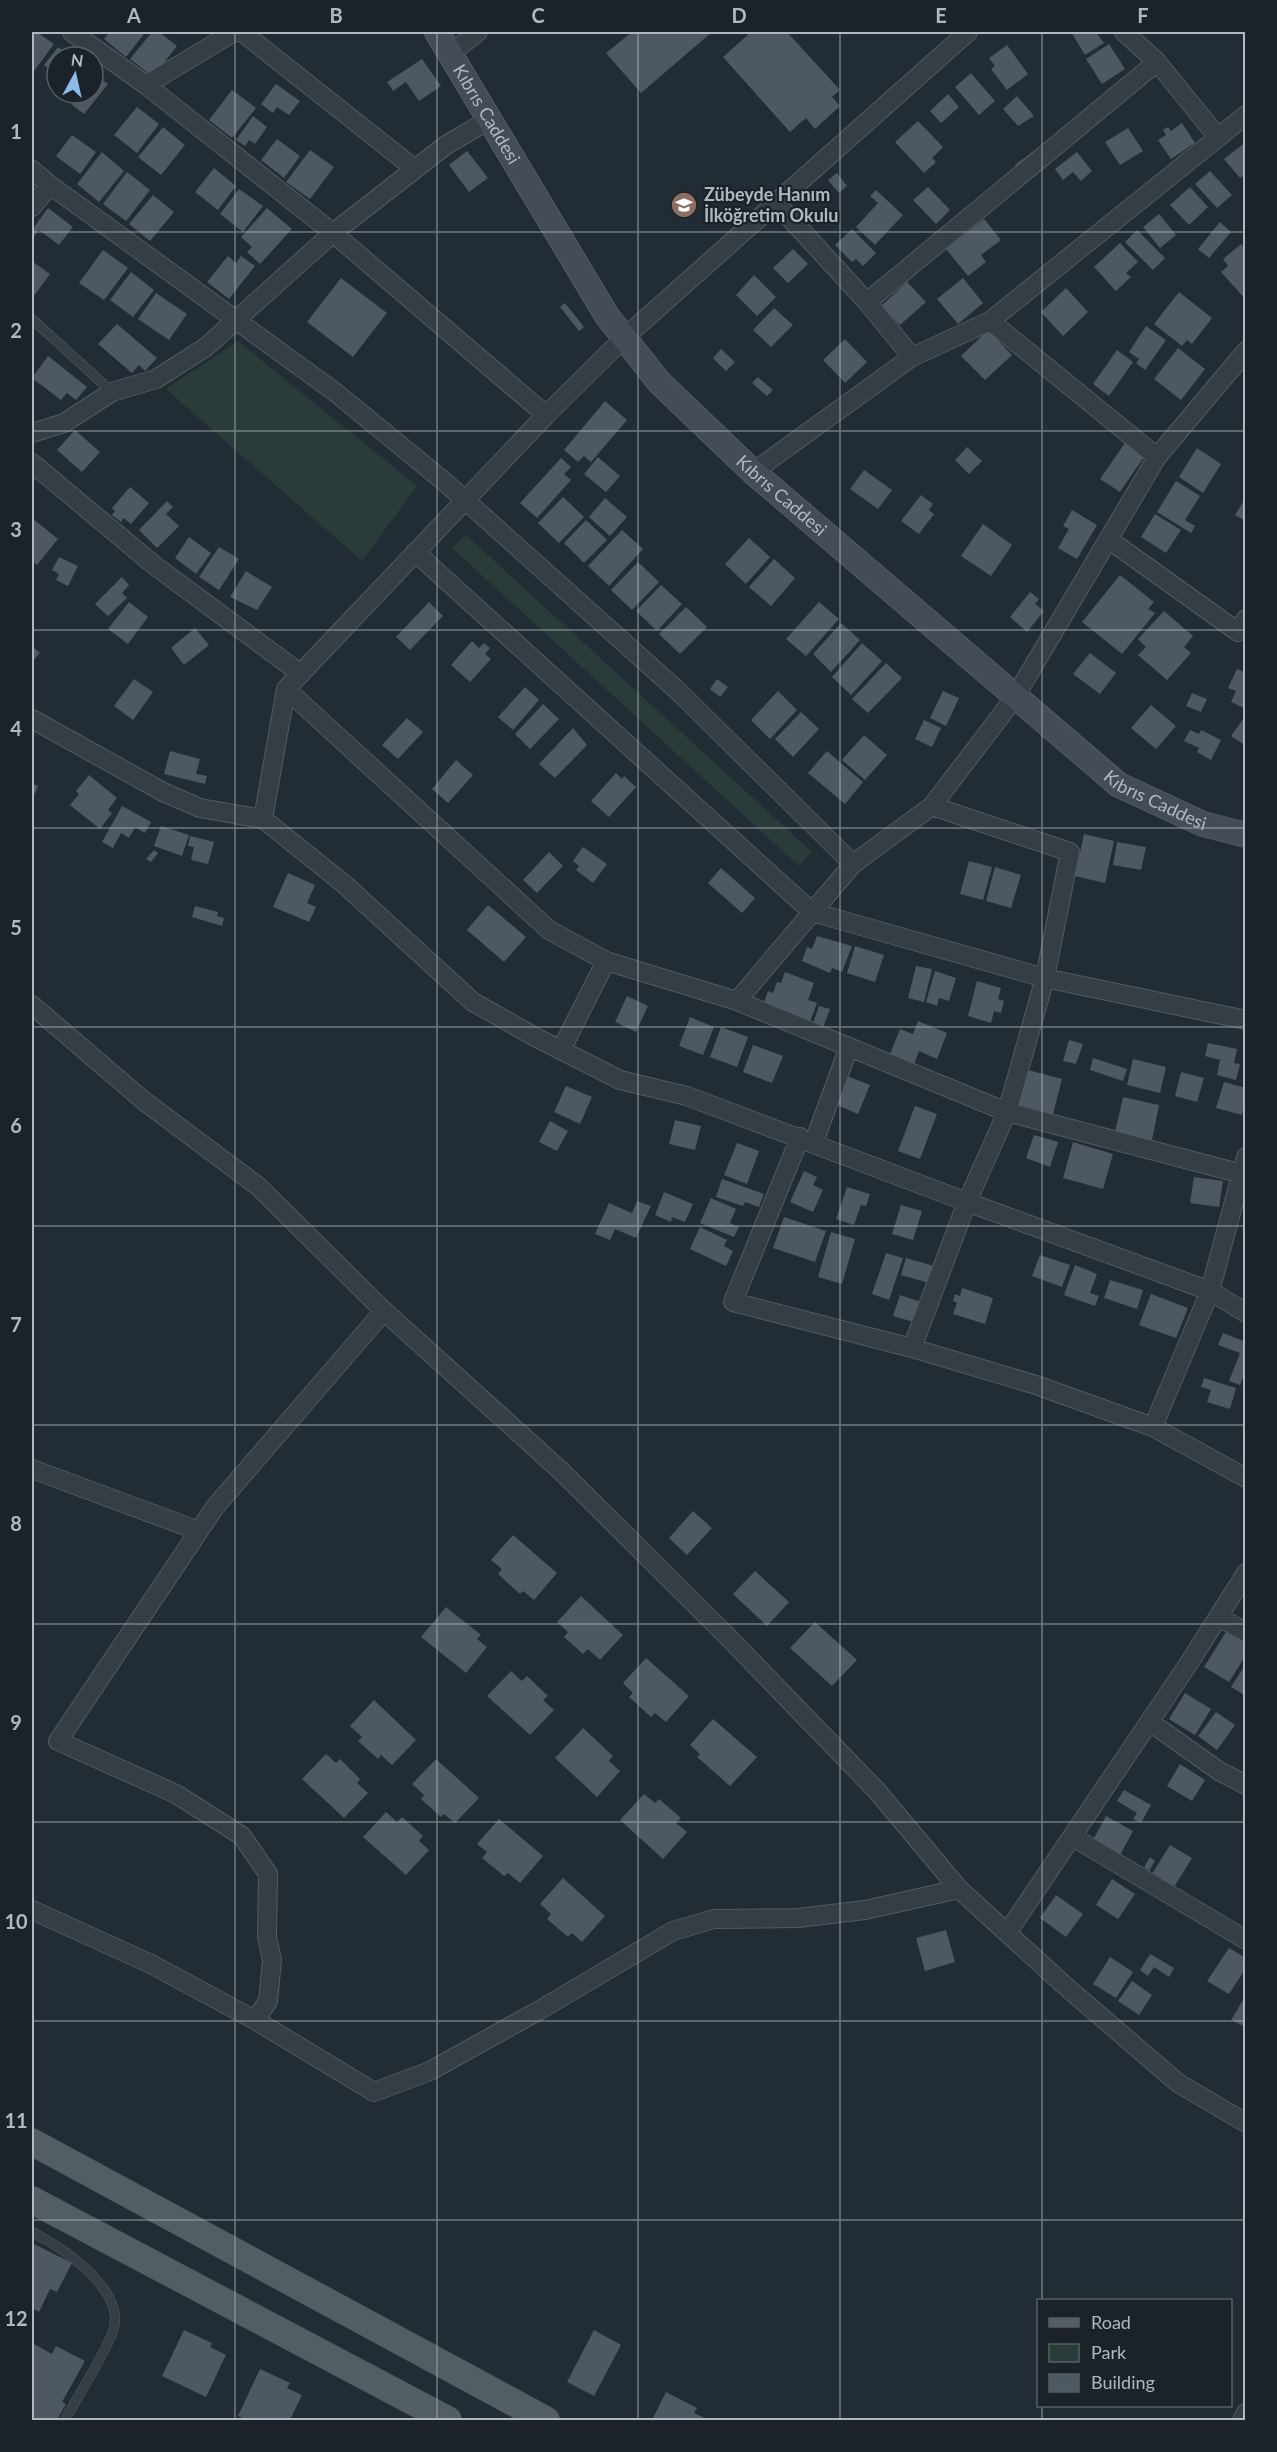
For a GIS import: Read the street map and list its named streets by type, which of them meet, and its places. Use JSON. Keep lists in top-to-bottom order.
{
  "streets": {
    "main road": ["Kıbrıs Caddesi"]
  },
  "places": {
    "school or university": ["Zübeyde Hanım İlköğretim Okulu"]
  },
  "legend": ["Road", "Park", "Building"],
  "north": "top",
  "grid": {
    "columns": [
      "A",
      "B",
      "C",
      "D",
      "E",
      "F"
    ],
    "rows": [
      "1",
      "2",
      "3",
      "4",
      "5",
      "6",
      "7",
      "8",
      "9",
      "10",
      "11",
      "12"
    ]
  }
}
